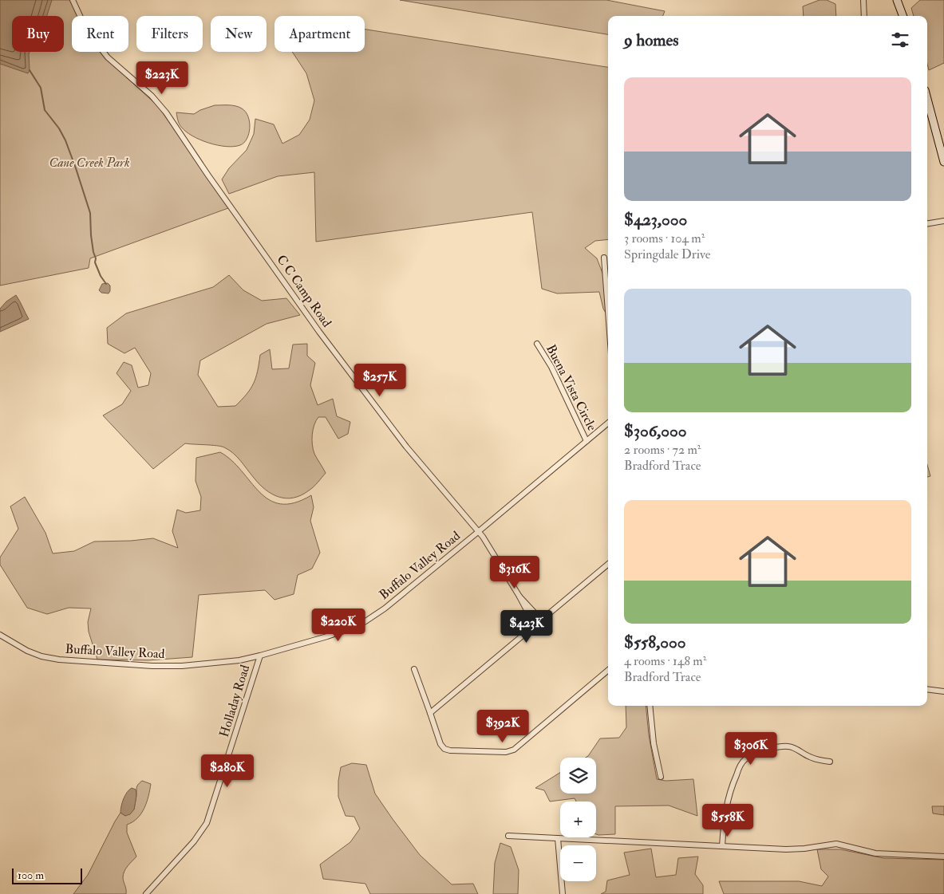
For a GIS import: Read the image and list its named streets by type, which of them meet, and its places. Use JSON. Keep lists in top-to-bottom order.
{
  "streets": {
    "street": [
      "C C Camp Road",
      "Buena Vista Circle",
      "Buffalo Valley Road",
      "Holladay Road"
    ]
  },
  "crossings": [
    ["C C Camp Road", "Buffalo Valley Road"],
    ["Buena Vista Circle", "Buffalo Valley Road"],
    ["Buffalo Valley Road", "Holladay Road"]
  ],
  "parks": ["Cane Creek Park"],
  "scale_bar": "100 m",
  "page": {
    "chip": [
      "Buy",
      "Rent",
      "Filters",
      "New",
      "Apartment"
    ],
    "heading": "9 homes",
    "price": [
      "$223K",
      "$257K",
      "$316K",
      "$220K",
      "$423K",
      "$392K",
      "$306K",
      "$280K",
      "$558K"
    ],
    "list": [
      {
        "name": "$423,000",
        "note": "3 rooms · 104 m² · Springdale Drive"
      },
      {
        "name": "$306,000",
        "note": "2 rooms · 72 m² · Bradford Trace"
      },
      {
        "name": "$558,000",
        "note": "4 rooms · 148 m² · Bradford Trace"
      }
    ],
    "map_buttons": ["+", "−"],
    "scale": "100 m"
  }
}
